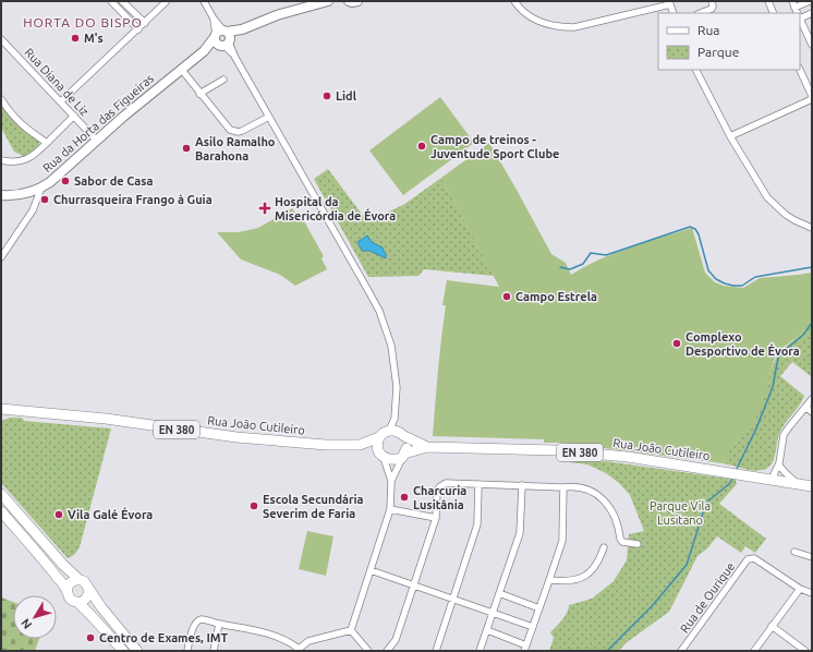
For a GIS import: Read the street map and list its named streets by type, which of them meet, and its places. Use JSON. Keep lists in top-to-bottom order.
{
  "streets": {
    "main road": ["Rua João Cutileiro", "EN 380"],
    "street": ["Rua Diana de Liz", "Rua da Horta das Figueiras", "Rua de Ourique"]
  },
  "crossings": [
    ["Rua Diana de Liz", "Rua da Horta das Figueiras"]
  ],
  "districts": ["HORTA DO BISPO"],
  "parks": ["Parque Vila Lusitano"],
  "places": {
    "other": [
      "M's",
      "Lidl",
      "Campo de treinos - Juventude Sport Clube",
      "Asilo Ramalho Barahona",
      "Sabor de Casa",
      "Churrasqueira Frango à Guia",
      "Campo Estrela",
      "Complexo Desportivo de Évora",
      "Charcuria Lusitânia",
      "Escola Secundária Severim de Faria",
      "Vila Galé Évora",
      "Centro de Exames, IMT"
    ],
    "health": ["Hospital da Misericórdia de Évora"]
  },
  "legend": ["Rua", "Parque"],
  "north": "bottom left"
}
